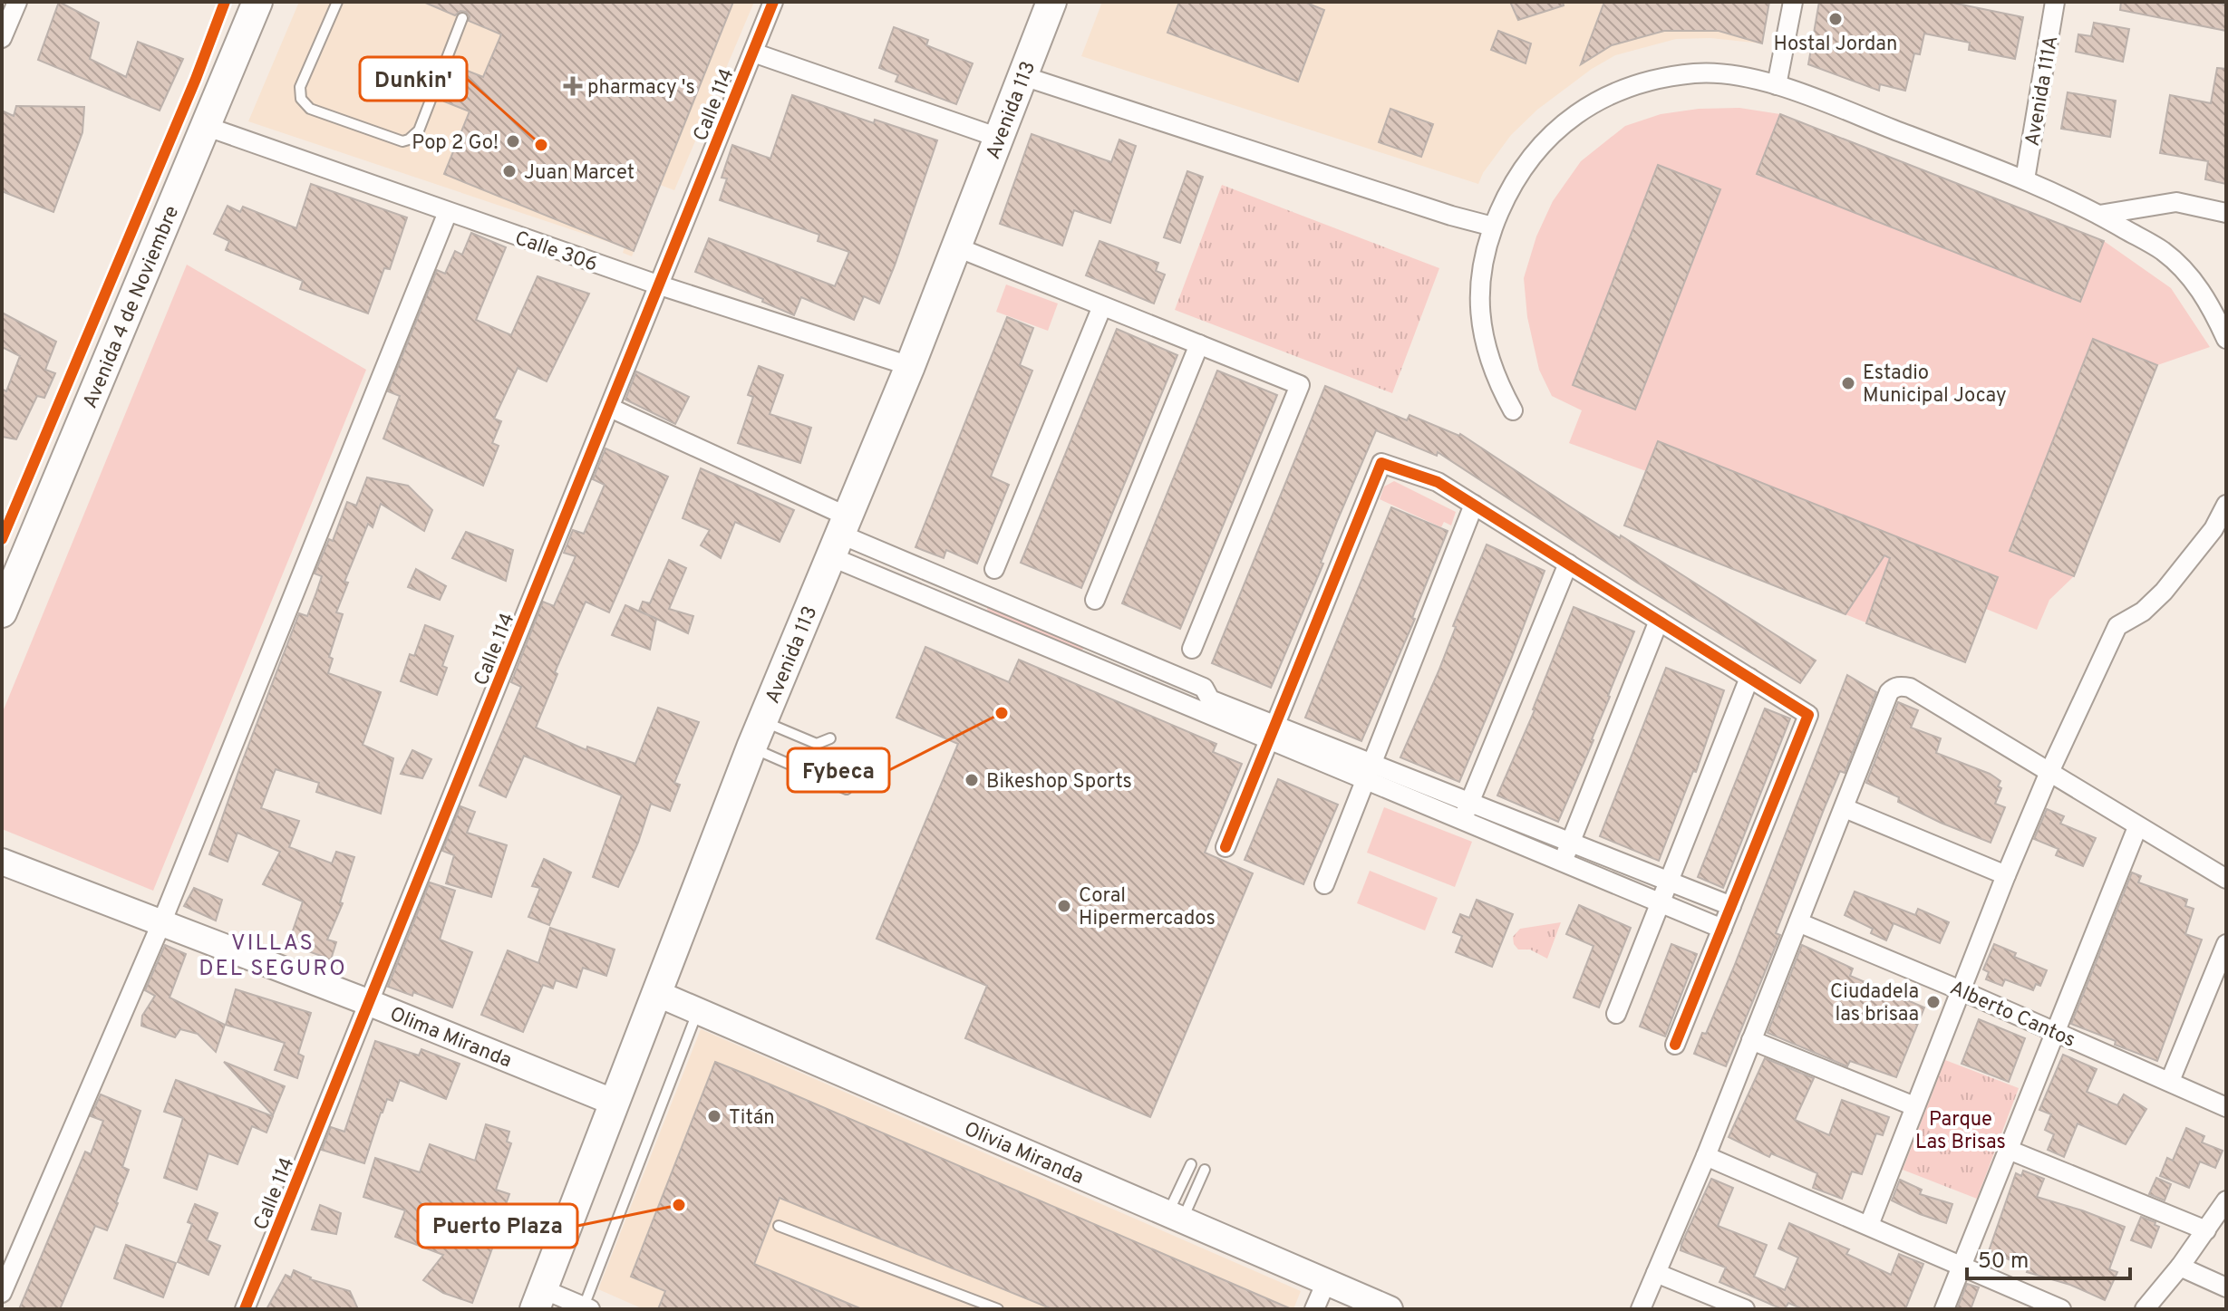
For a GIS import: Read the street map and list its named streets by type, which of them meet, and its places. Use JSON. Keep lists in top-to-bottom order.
{
  "streets": {
    "main road": ["Avenida 113", "Avenida 4 de Noviembre"],
    "street": [
      "Avenida 111A",
      "Calle 114",
      "Calle 306",
      "Alberto Cantos",
      "Olima Miranda",
      "Olivia Miranda"
    ]
  },
  "crossings": [
    ["Calle 114", "Calle 306"],
    ["Calle 114", "Olima Miranda"],
    ["Avenida 113", "Calle 306"],
    ["Avenida 113", "Olima Miranda"],
    ["Avenida 113", "Olivia Miranda"],
    ["Calle 306", "Avenida 4 de Noviembre"]
  ],
  "districts": ["VILLAS DEL SEGURO"],
  "parks": ["Parque Las Brisas"],
  "places": {
    "other": [
      "Hostal Jordan",
      "Pop 2 Go!",
      "Dunkin'",
      "Juan Marcet",
      "Estadio Municipal Jocay",
      "Fybeca",
      "Bikeshop Sports",
      "Coral Hipermercados",
      "Ciudadela las brisaa",
      "Titán",
      "Puerto Plaza"
    ],
    "health": ["pharmacy 's"]
  },
  "scale_bar": "50 m"
}
